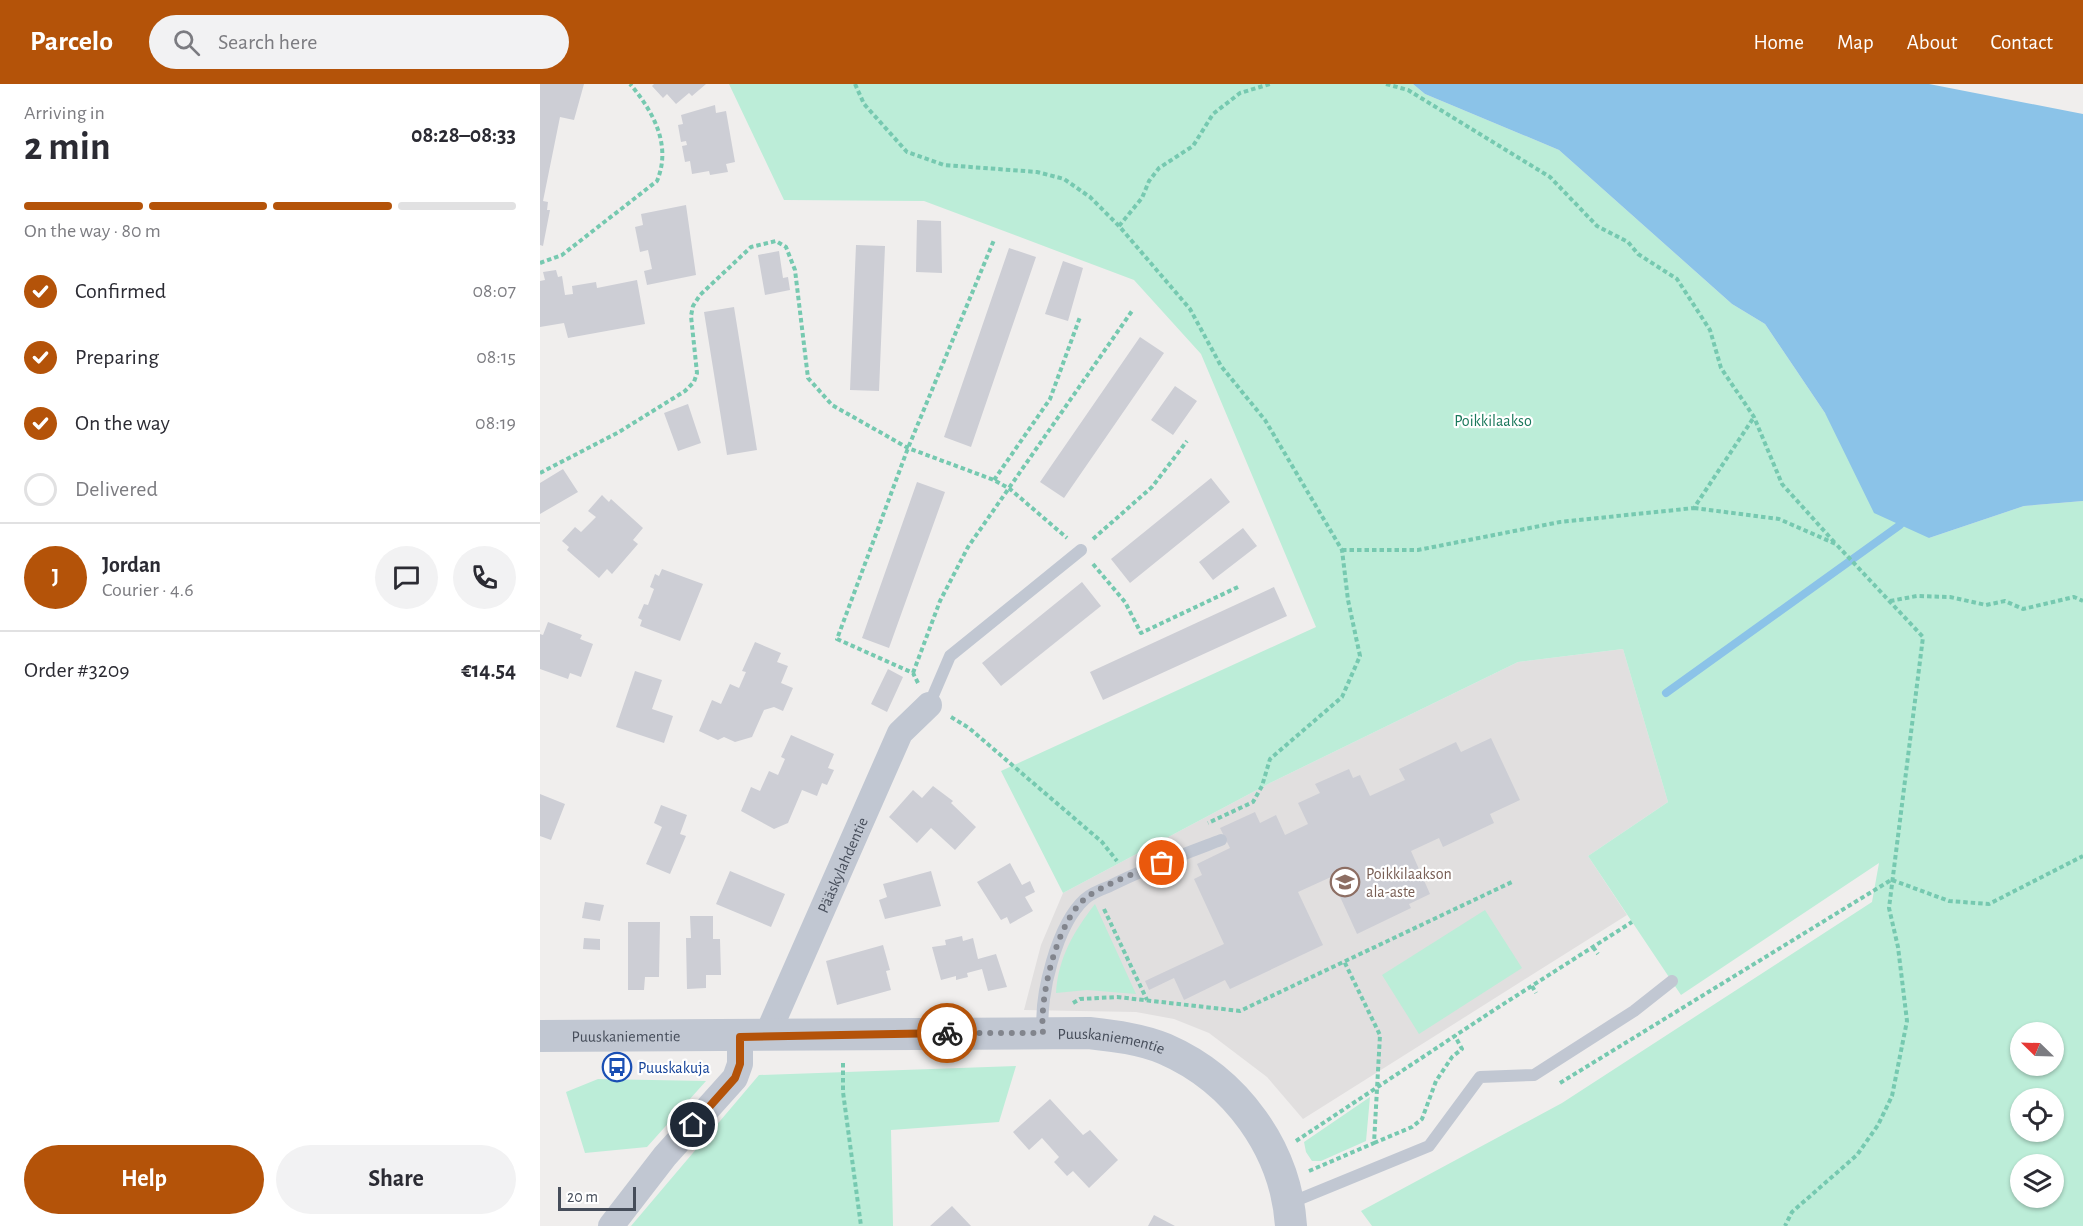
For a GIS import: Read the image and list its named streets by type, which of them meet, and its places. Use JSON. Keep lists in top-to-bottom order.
{
  "streets": {
    "street": ["Pääskylahdentie", "Puuskaniementie"]
  },
  "crossings": [
    ["Pääskylahdentie", "Puuskaniementie"]
  ],
  "parks": ["Poikkilaakso"],
  "places": {
    "school or university": ["Poikkilaakson ala-aste"],
    "bus stop": ["Puuskakuja"]
  },
  "scale_bar": "20 m",
  "north": "top left",
  "page": {
    "header": "Parcelo",
    "search": "Search here",
    "nav": [
      "Home",
      "Map",
      "About",
      "Contact"
    ],
    "heading": ["2 min", "Arriving in", "08:28–08:33"],
    "panel": [
      "Jordan",
      "Courier · 4.6",
      "Order #3209",
      "€14.54"
    ],
    "bar": "On the way · 80 m",
    "list": [
      ["Confirmed", "08:07"],
      ["Preparing", "08:15"],
      ["On the way", "08:19"],
      "Delivered"
    ],
    "round": "J",
    "buttons": ["Help", "Share"],
    "scale": "20 m"
  }
}
